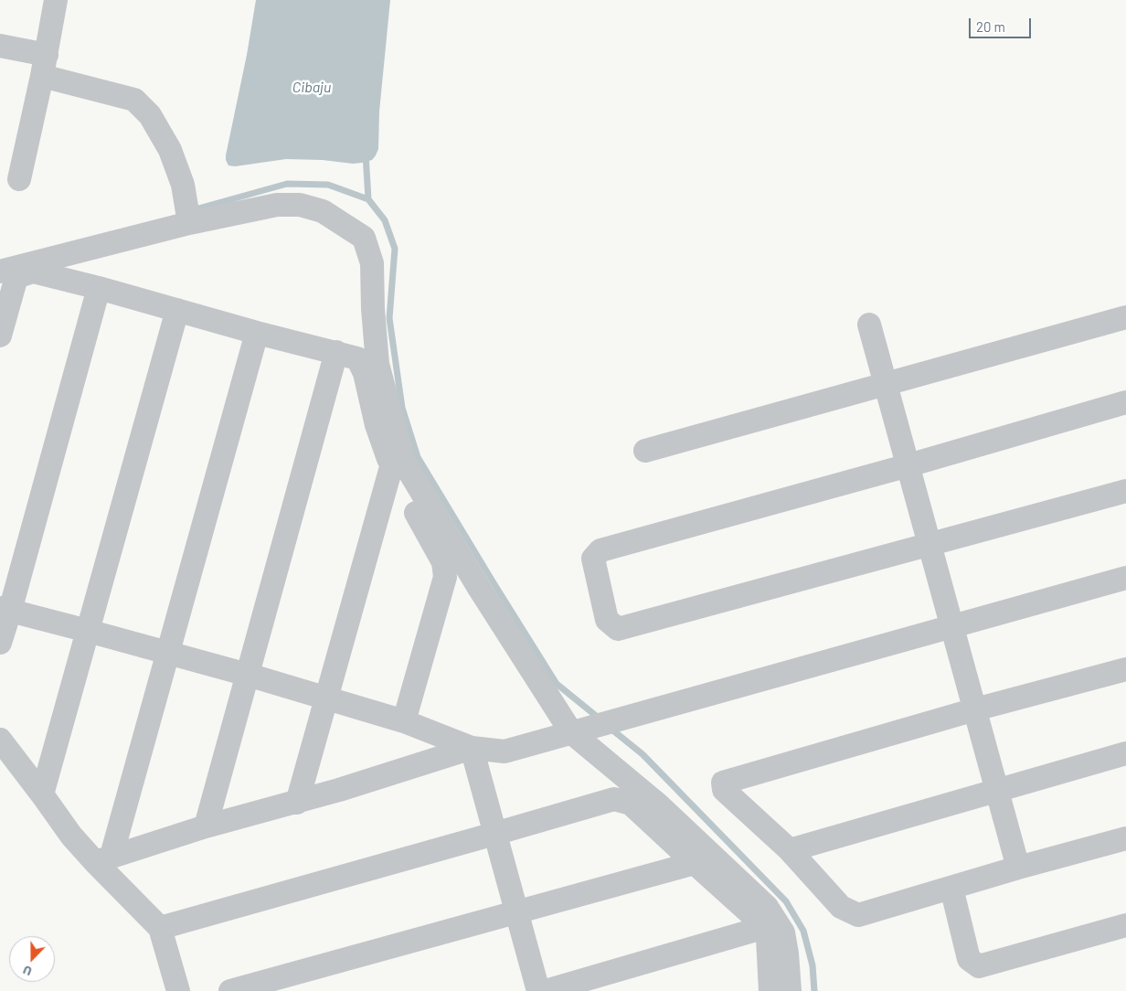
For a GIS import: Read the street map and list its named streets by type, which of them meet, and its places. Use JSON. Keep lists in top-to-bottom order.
{
  "water": ["Cibaju"],
  "scale_bar": "20 m",
  "north": "bottom"
}
